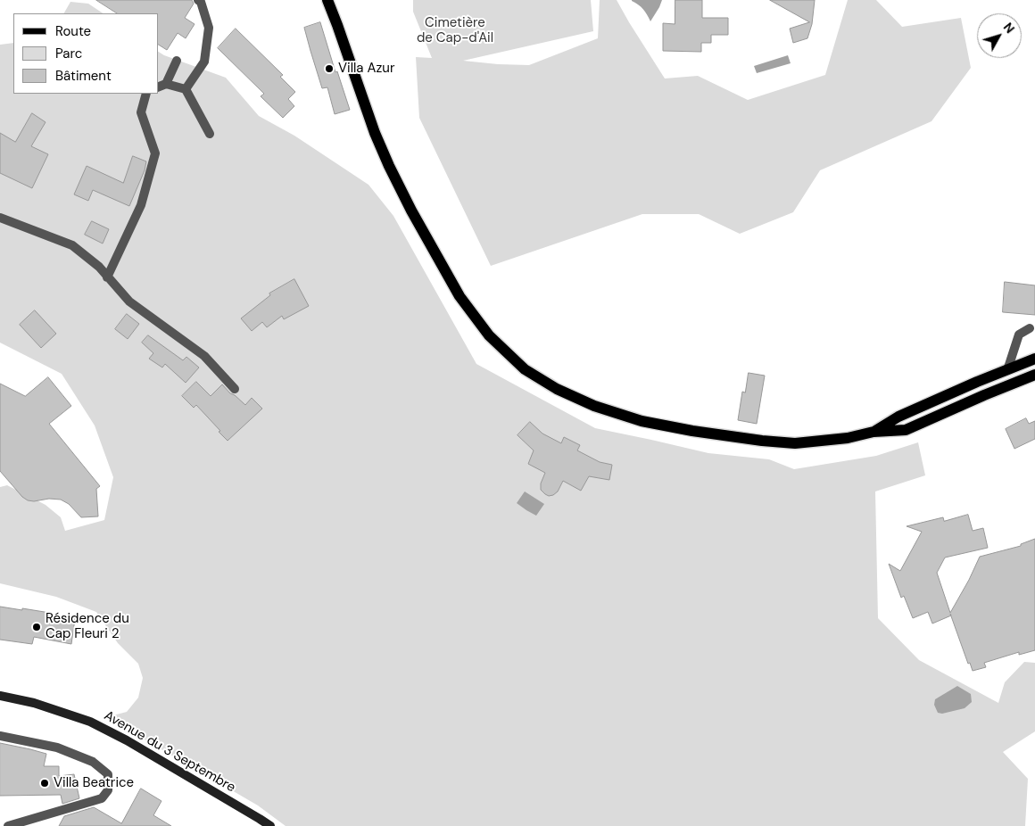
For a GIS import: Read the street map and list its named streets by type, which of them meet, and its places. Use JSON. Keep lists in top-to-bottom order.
{
  "streets": {
    "main road": ["Avenue du 3 Septembre"]
  },
  "parks": ["Cimetière de Cap-d'Ail"],
  "places": ["Villa Azur", "Résidence du Cap Fleuri 2", "Villa Beatrice"],
  "legend": ["Route", "Parc", "Bâtiment"],
  "north": "top right"
}
